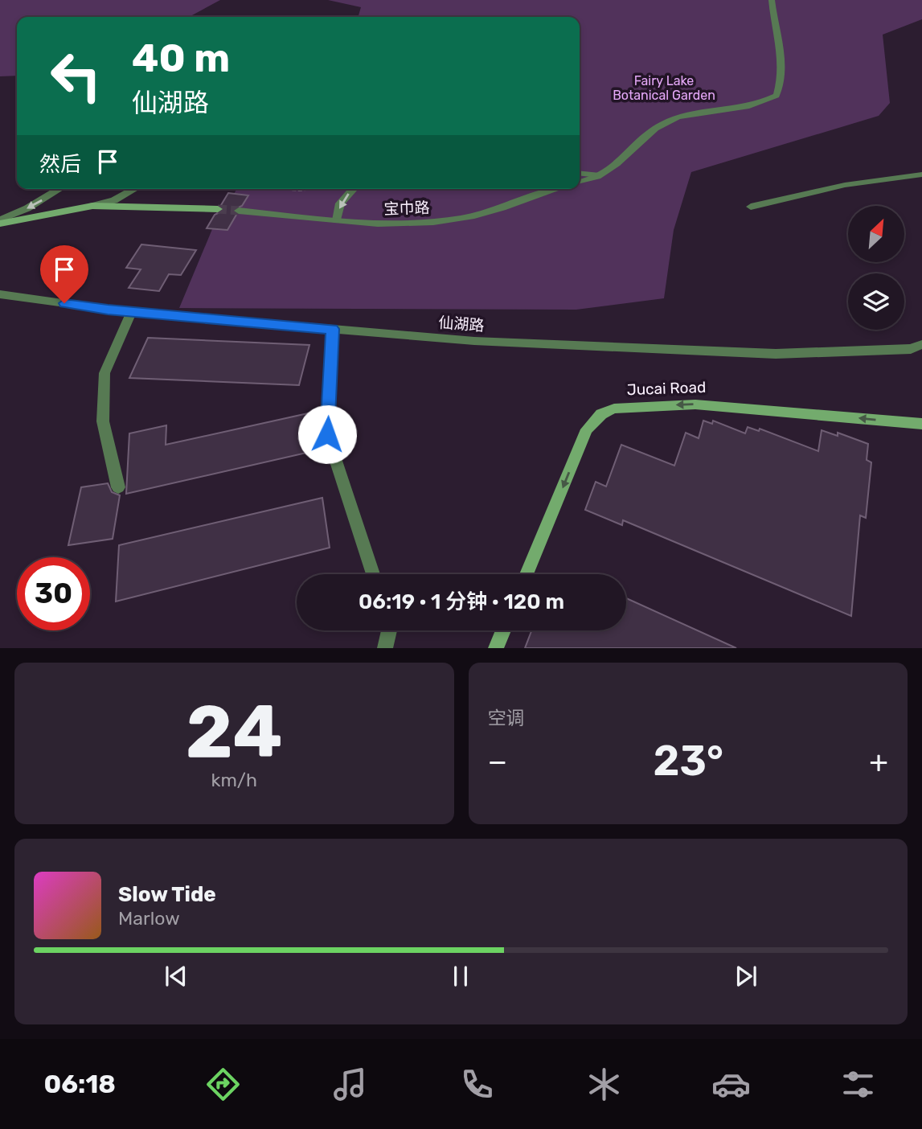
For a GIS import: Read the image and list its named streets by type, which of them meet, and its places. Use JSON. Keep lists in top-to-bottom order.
{
  "streets": {
    "street": ["宝巾路", "仙湖路", "Jucai Road"]
  },
  "one_way": ["Jucai Road"],
  "parks": ["Fairy Lake Botanical Garden"],
  "north": "top right",
  "page": {
    "turn": ["40 m", "仙湖路"],
    "then": "然后",
    "limit": "30",
    "trip": "06:19 · 1 分钟 · 120 m",
    "tile": [
      ["24", "km/h"],
      "空调"
    ],
    "heat": ["−", "23°", "+"],
    "song": ["Slow Tide", "Marlow"],
    "tabs": "06:18"
  }
}
